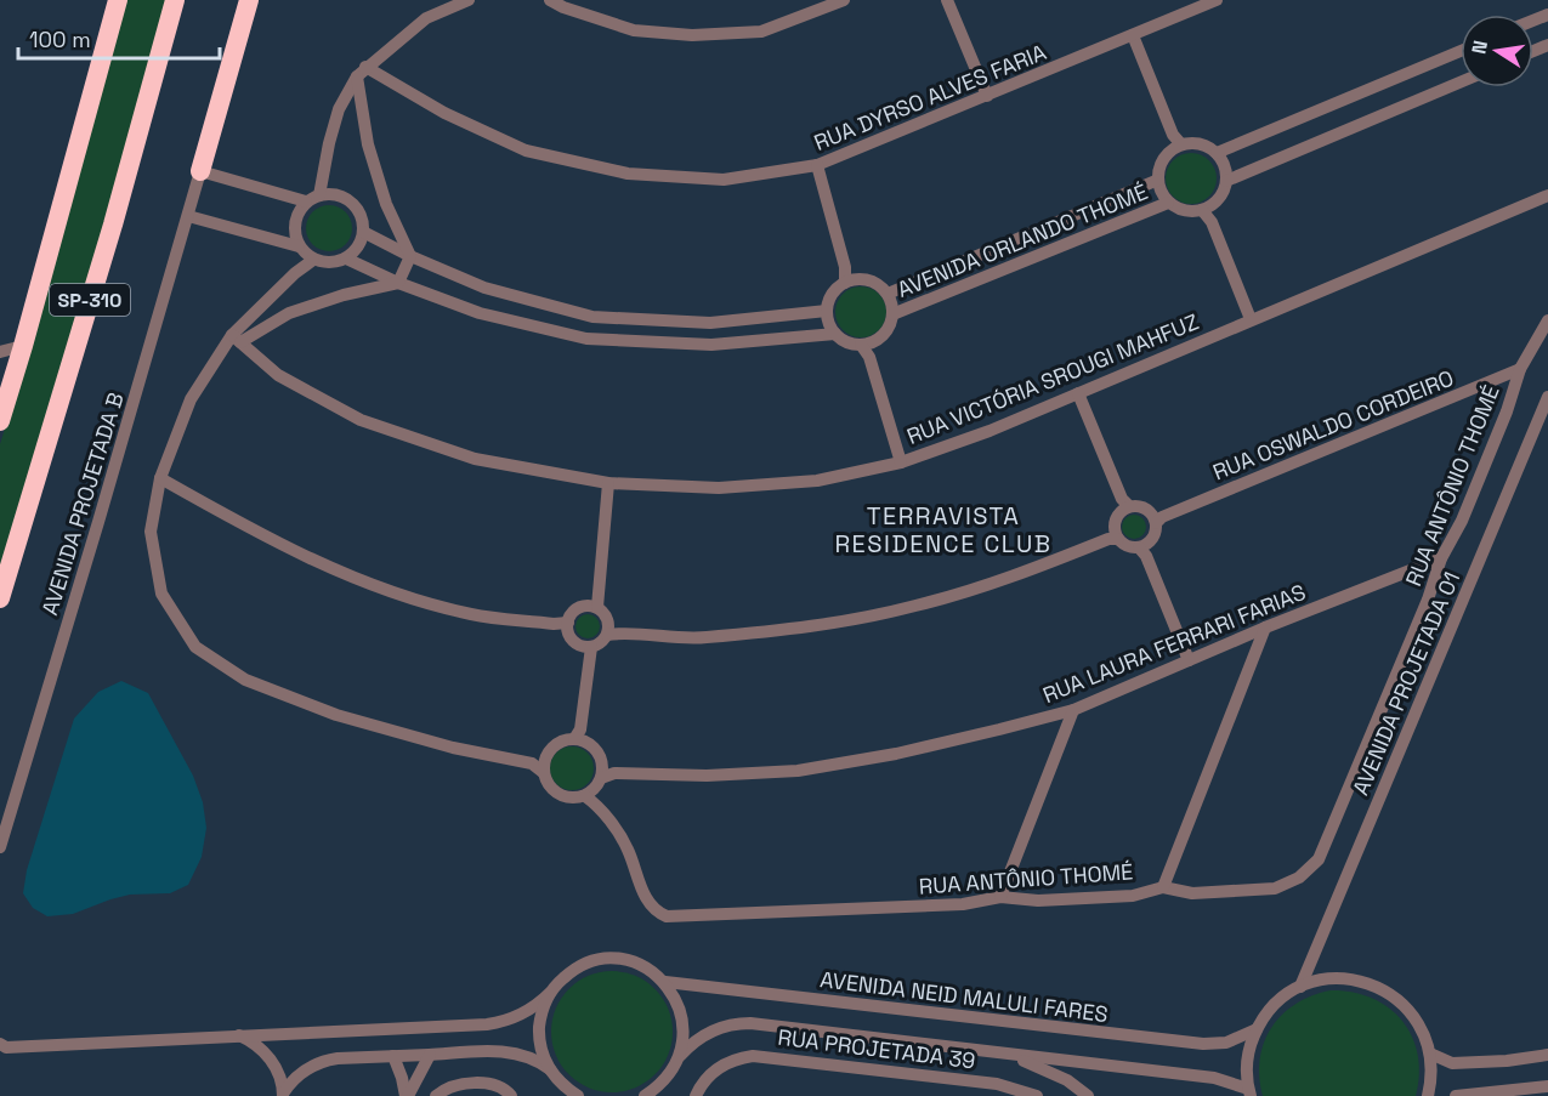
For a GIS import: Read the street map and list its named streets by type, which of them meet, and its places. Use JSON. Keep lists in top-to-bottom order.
{
  "streets": {
    "highway": ["SP-310"],
    "street": [
      "RUA DYRSO ALVES FARIA",
      "AVENIDA ORLANDO THOMÉ",
      "RUA VICTÓRIA SROUGI MAHFUZ",
      "RUA OSWALDO CORDEIRO",
      "RUA ANTÔNIO THOMÉ",
      "AVENIDA PROJETADA B",
      "RUA LAURA FERRARI FARIAS",
      "AVENIDA PROJETADA 01",
      "AVENIDA NEID MALULI FARES",
      "RUA PROJETADA 39"
    ]
  },
  "crossings": [
    ["RUA OSWALDO CORDEIRO", "RUA ANTÔNIO THOMÉ"],
    ["RUA ANTÔNIO THOMÉ", "RUA LAURA FERRARI FARIAS"]
  ],
  "districts": ["TERRAVISTA RESIDENCE CLUB"],
  "scale_bar": "100 m",
  "north": "left"
}
